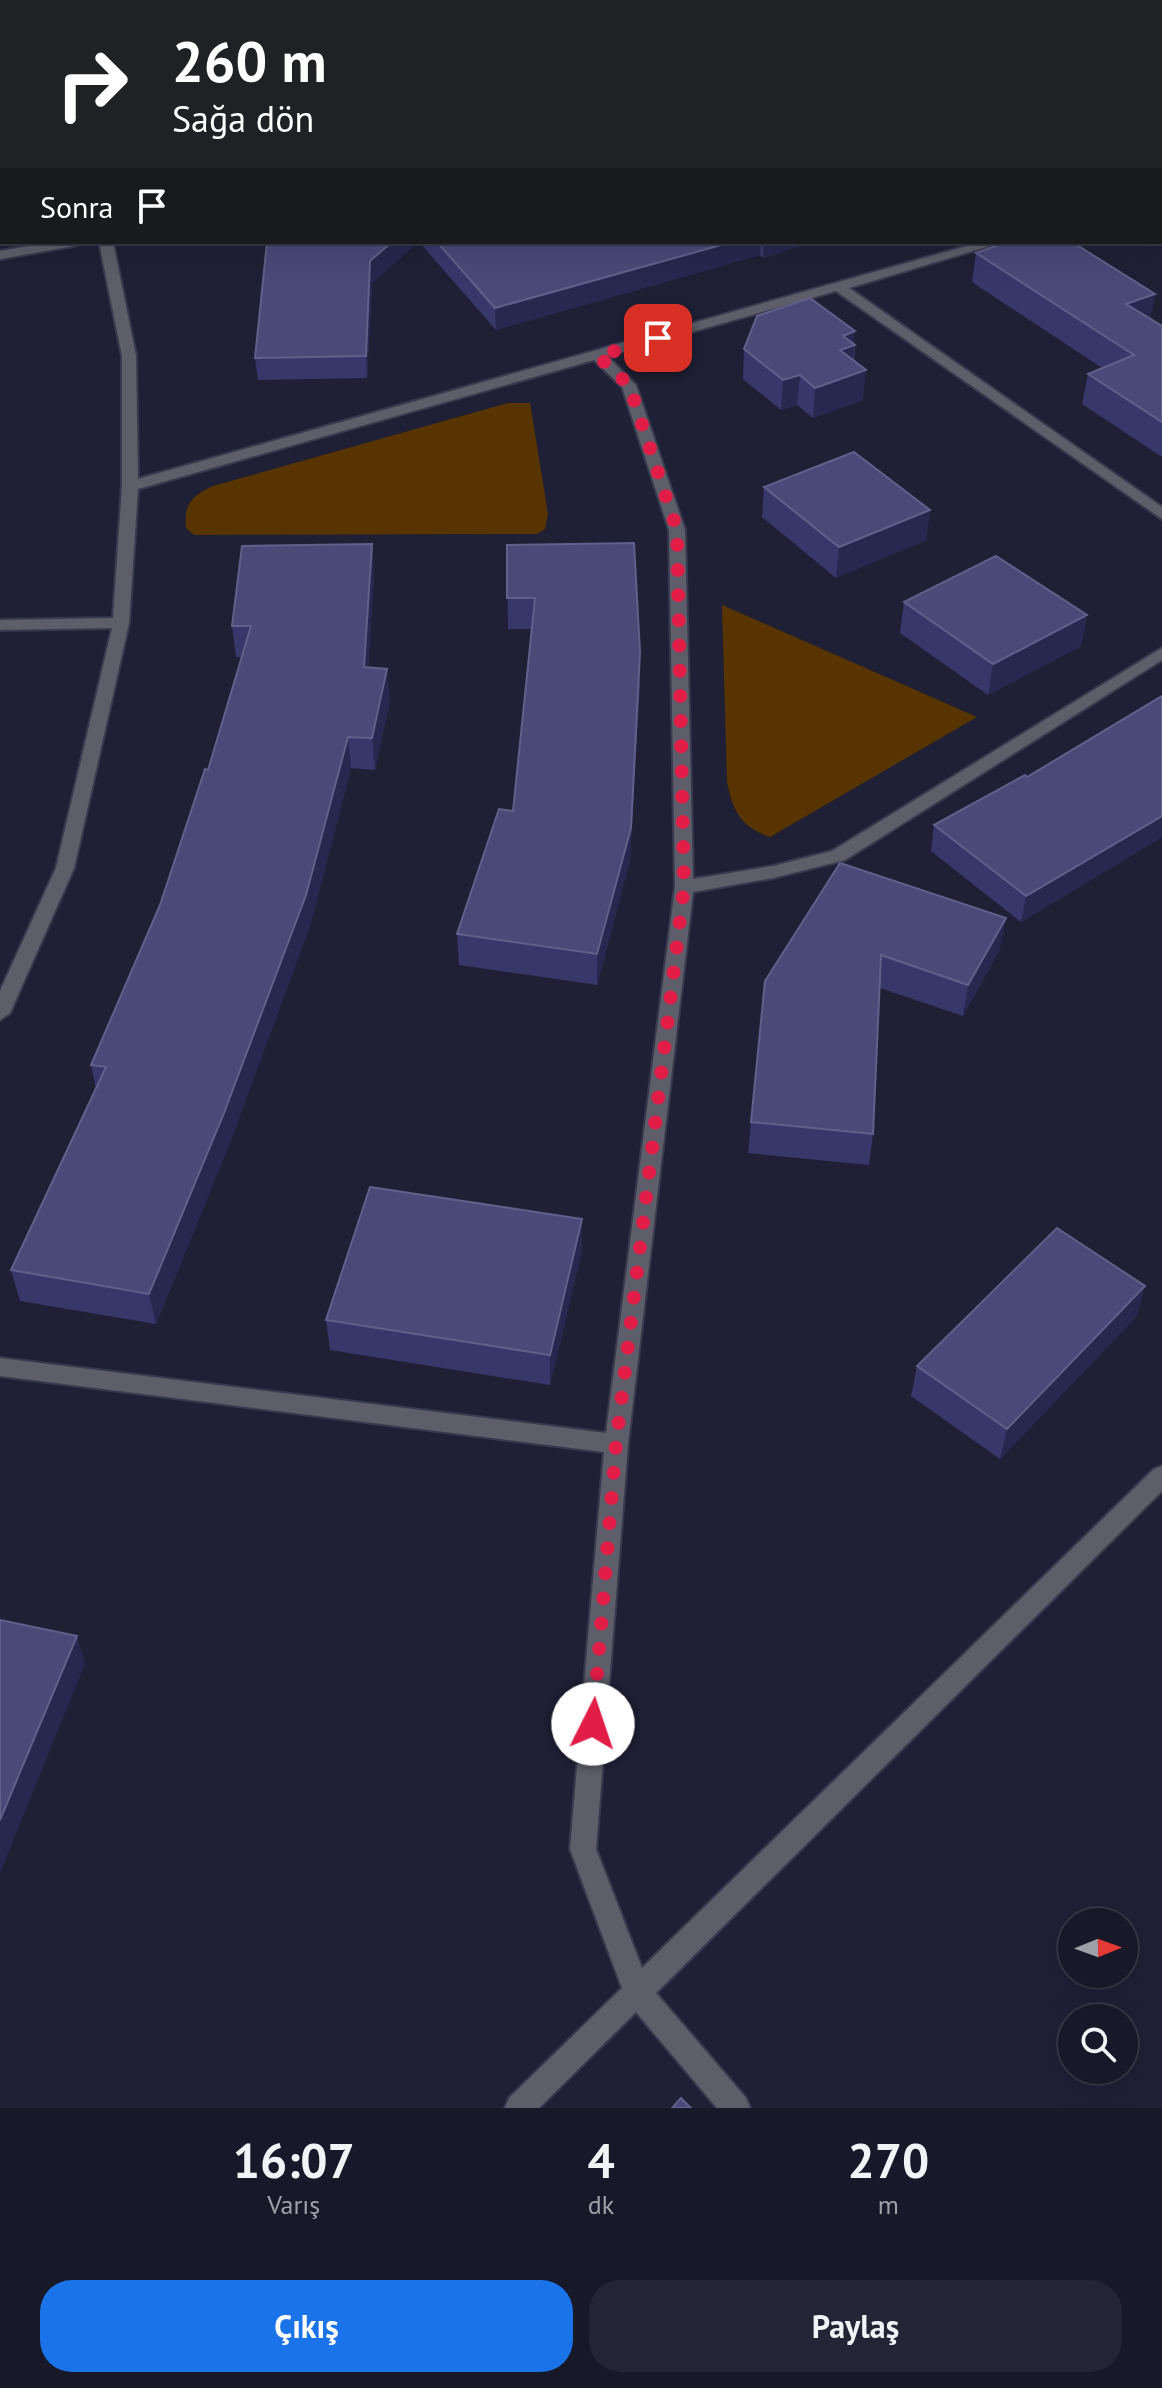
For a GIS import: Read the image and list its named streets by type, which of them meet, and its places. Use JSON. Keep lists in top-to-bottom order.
{
  "north": "right",
  "page": {
    "turn": ["260 m", "Sağa dön"],
    "then": "Sonra",
    "eta": [
      "16:07",
      "Varış",
      "4",
      "dk",
      "270",
      "m"
    ],
    "buttons": ["Çıkış", "Paylaş"]
  }
}
